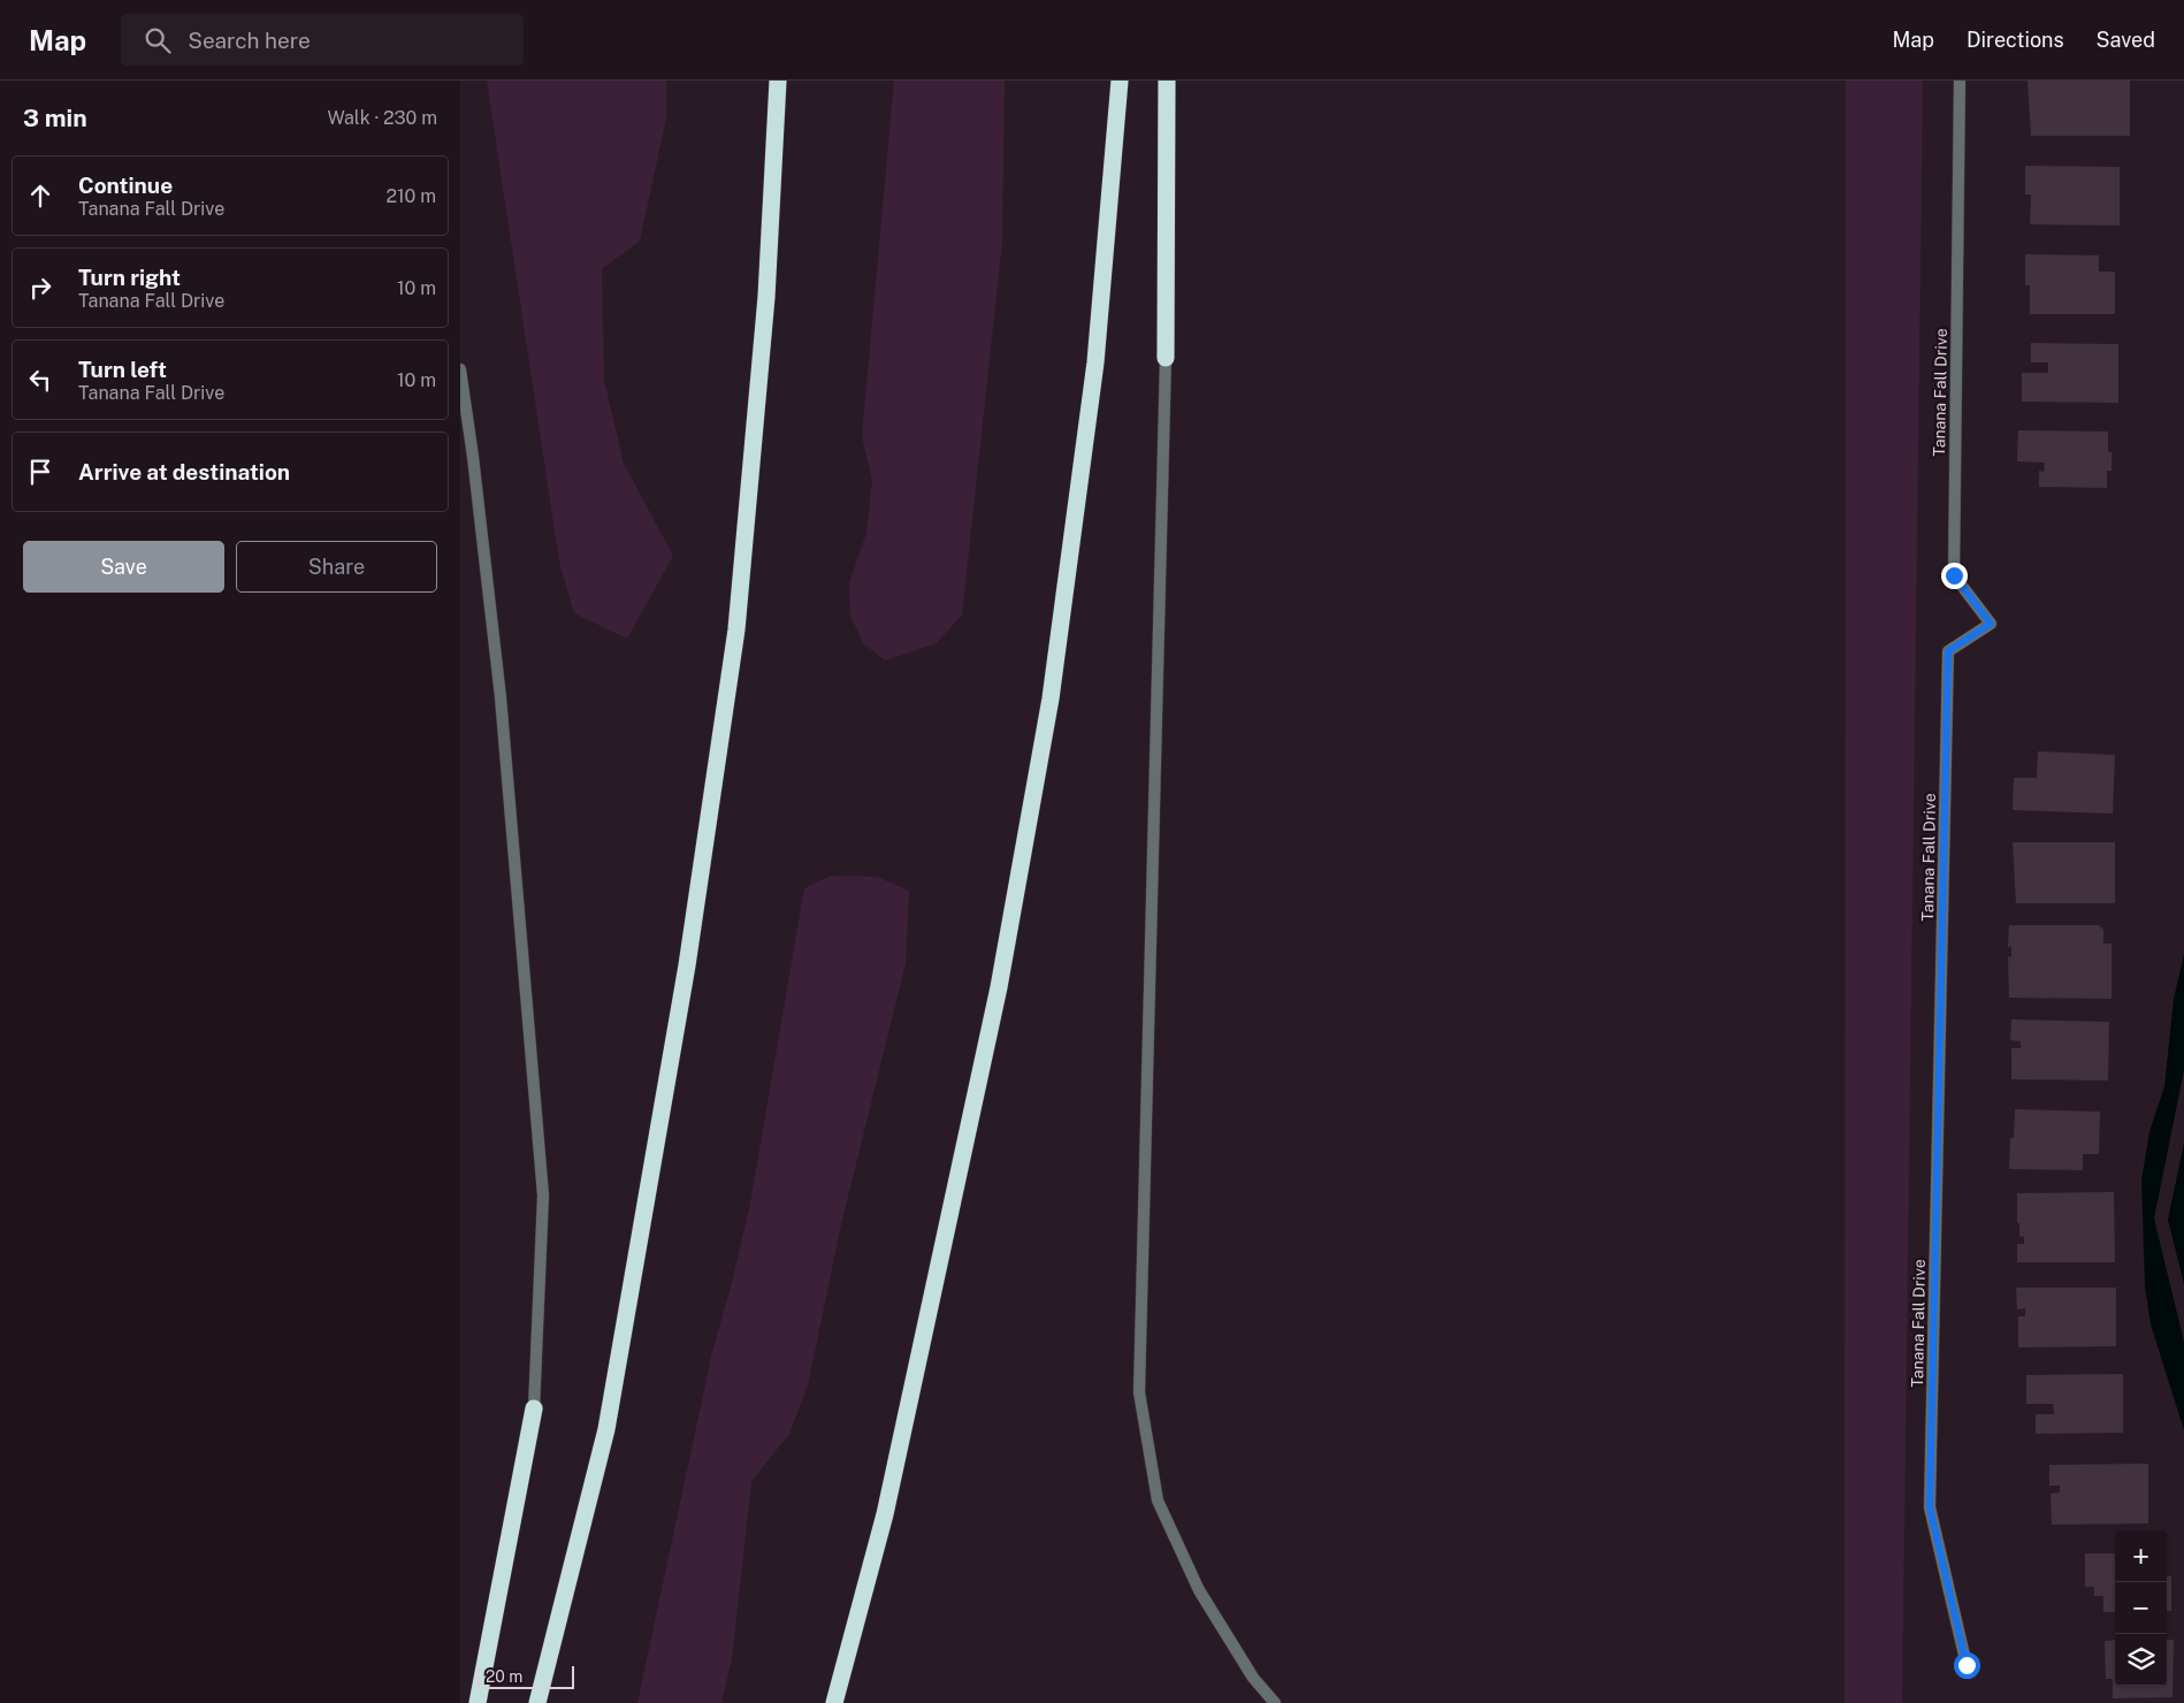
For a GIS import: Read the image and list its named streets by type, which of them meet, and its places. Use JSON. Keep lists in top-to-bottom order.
{
  "streets": {
    "street": ["Tanana Fall Drive"]
  },
  "scale_bar": "20 m",
  "page": {
    "header": "Map",
    "search": "Search here",
    "nav": ["Map", "Directions", "Saved"],
    "heading": ["3 min", "Walk · 230 m"],
    "list": [
      ["Continue", "Tanana Fall Drive", "210 m"],
      ["Turn right", "Tanana Fall Drive", "10 m"],
      ["Turn left", "Tanana Fall Drive", "10 m"],
      "Arrive at destination"
    ],
    "buttons": ["Save", "Share"],
    "map_buttons": ["+", "−"],
    "scale": "20 m"
  }
}
